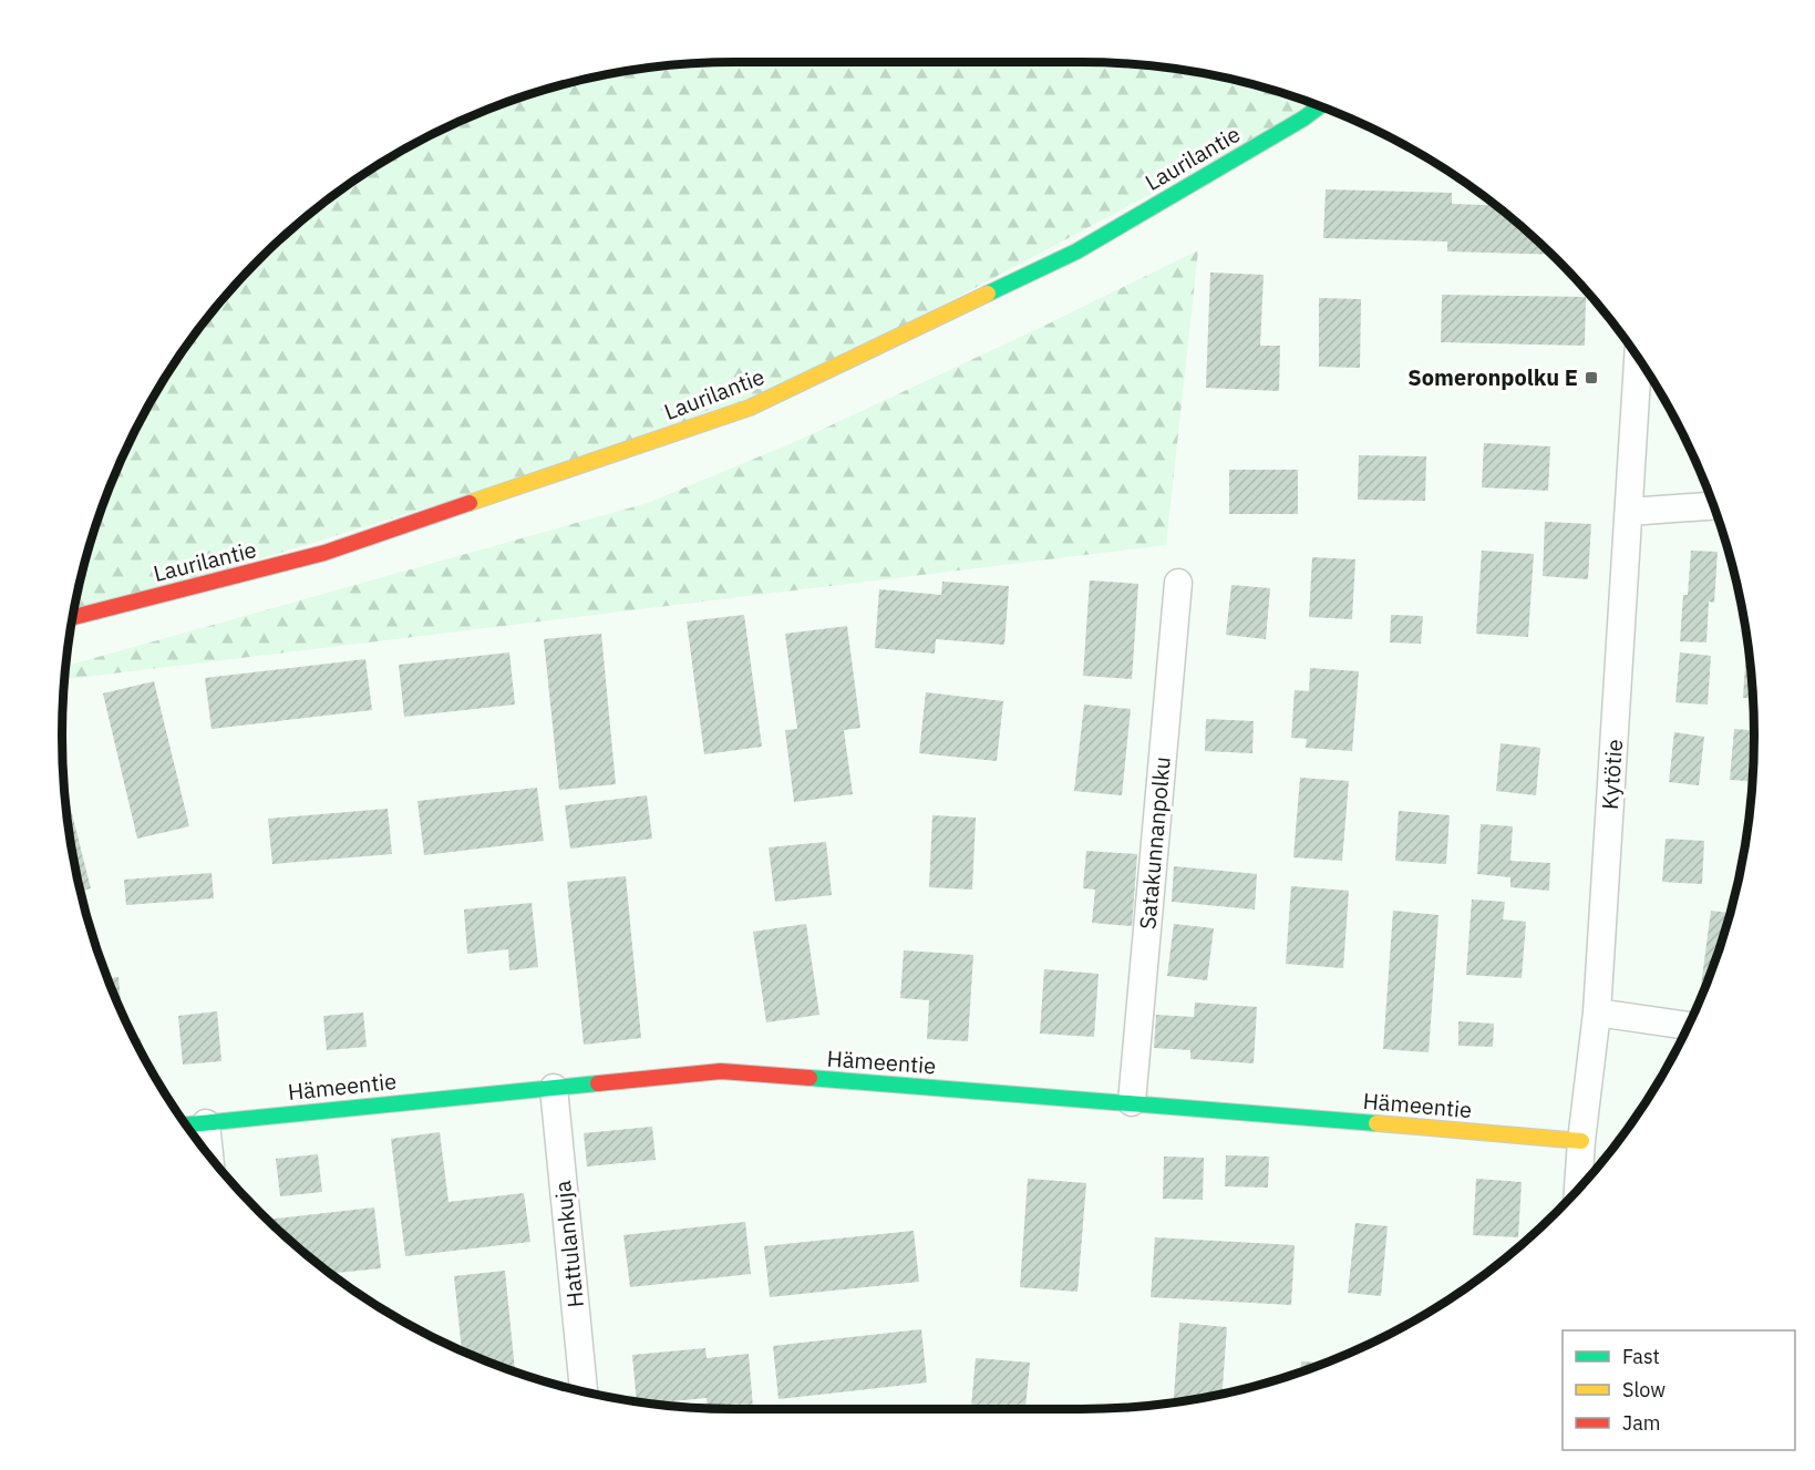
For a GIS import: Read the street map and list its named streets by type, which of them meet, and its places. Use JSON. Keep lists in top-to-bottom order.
{
  "streets": {
    "street": [
      "Laurilantie",
      "Kytötie",
      "Satakunnanpolku",
      "Hämeentie",
      "Hattulankuja"
    ]
  },
  "crossings": [
    ["Kytötie", "Hämeentie"],
    ["Satakunnanpolku", "Hämeentie"],
    ["Hämeentie", "Hattulankuja"]
  ],
  "places": {
    "transit": ["Someronpolku E"]
  },
  "legend": ["Fast", "Slow", "Jam"]
}
